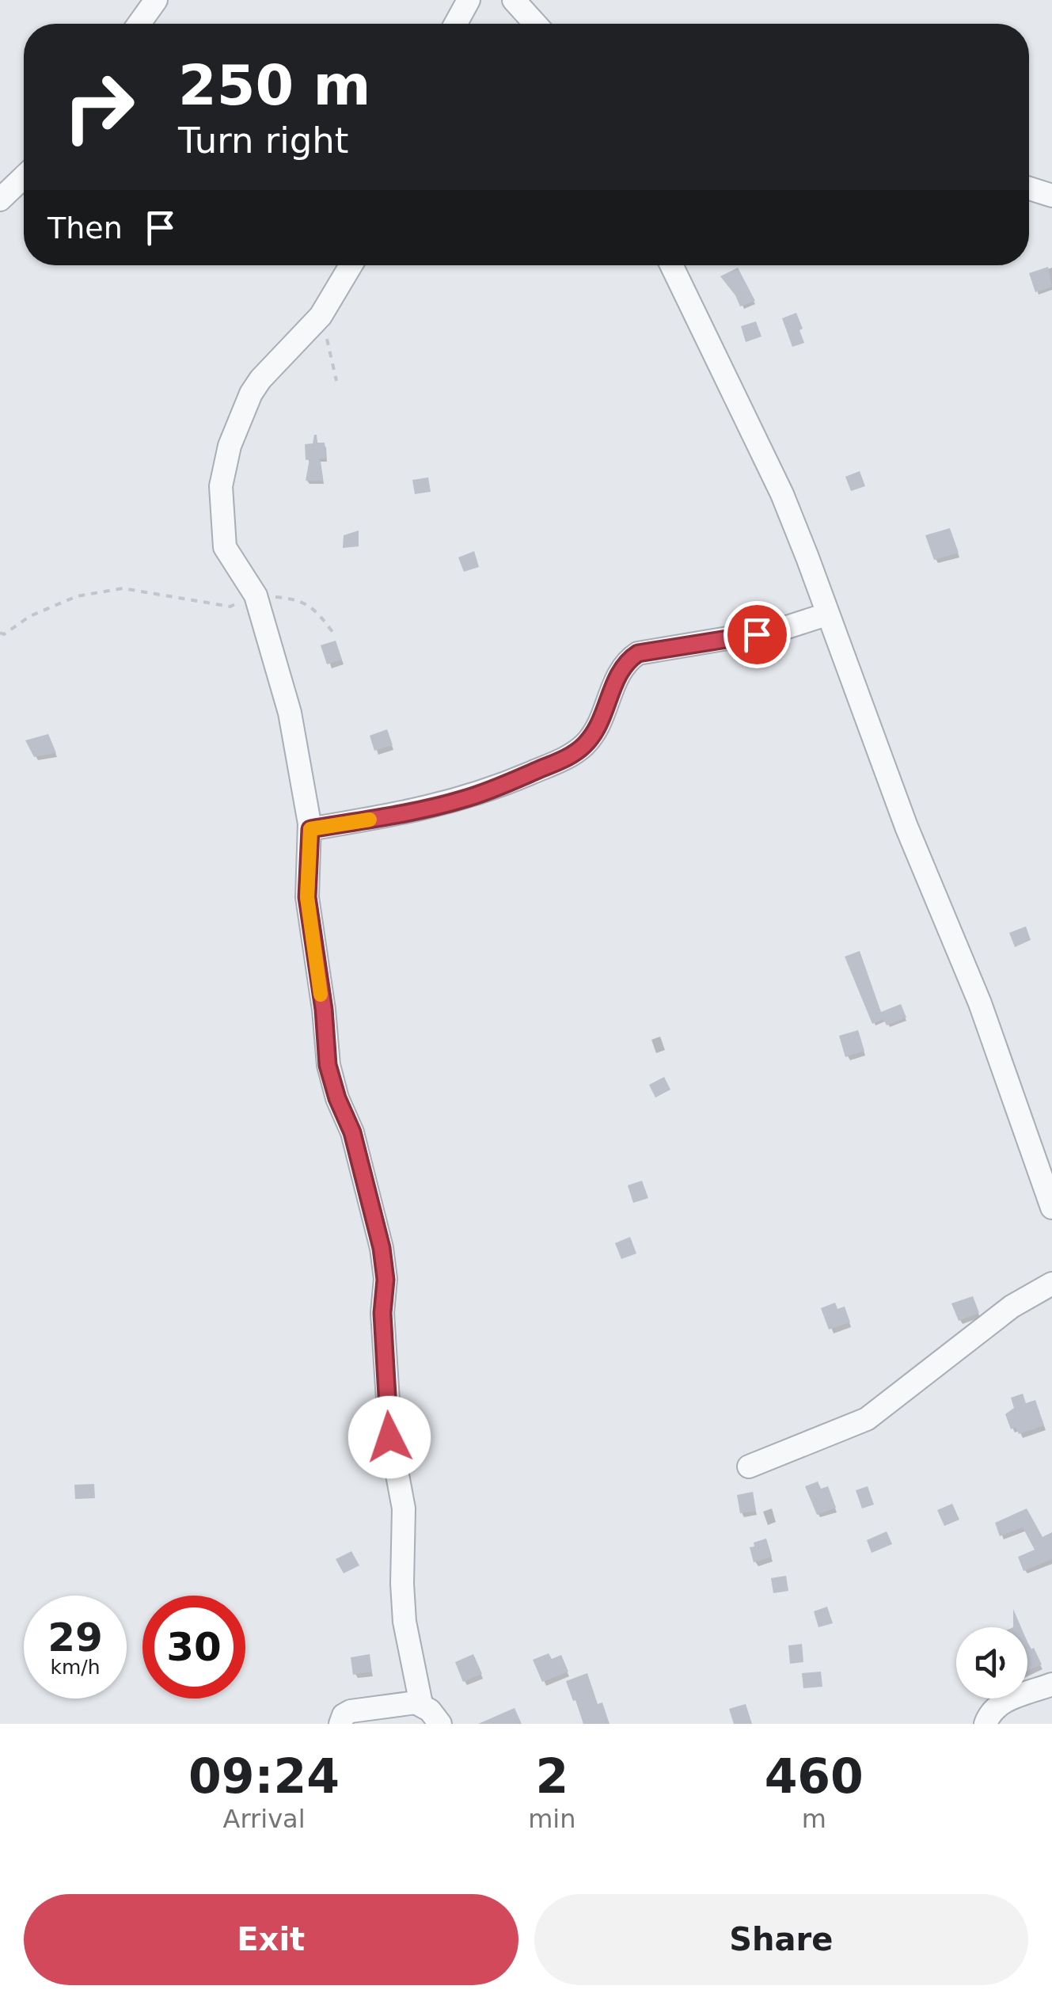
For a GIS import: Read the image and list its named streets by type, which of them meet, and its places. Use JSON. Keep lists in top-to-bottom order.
{
  "page": {
    "turn": ["250 m", "Turn right"],
    "then": "Then",
    "speed": "29 km/h",
    "limit": "30",
    "eta": [
      "09:24",
      "Arrival",
      "2",
      "min",
      "460",
      "m"
    ],
    "buttons": ["Exit", "Share"]
  }
}
